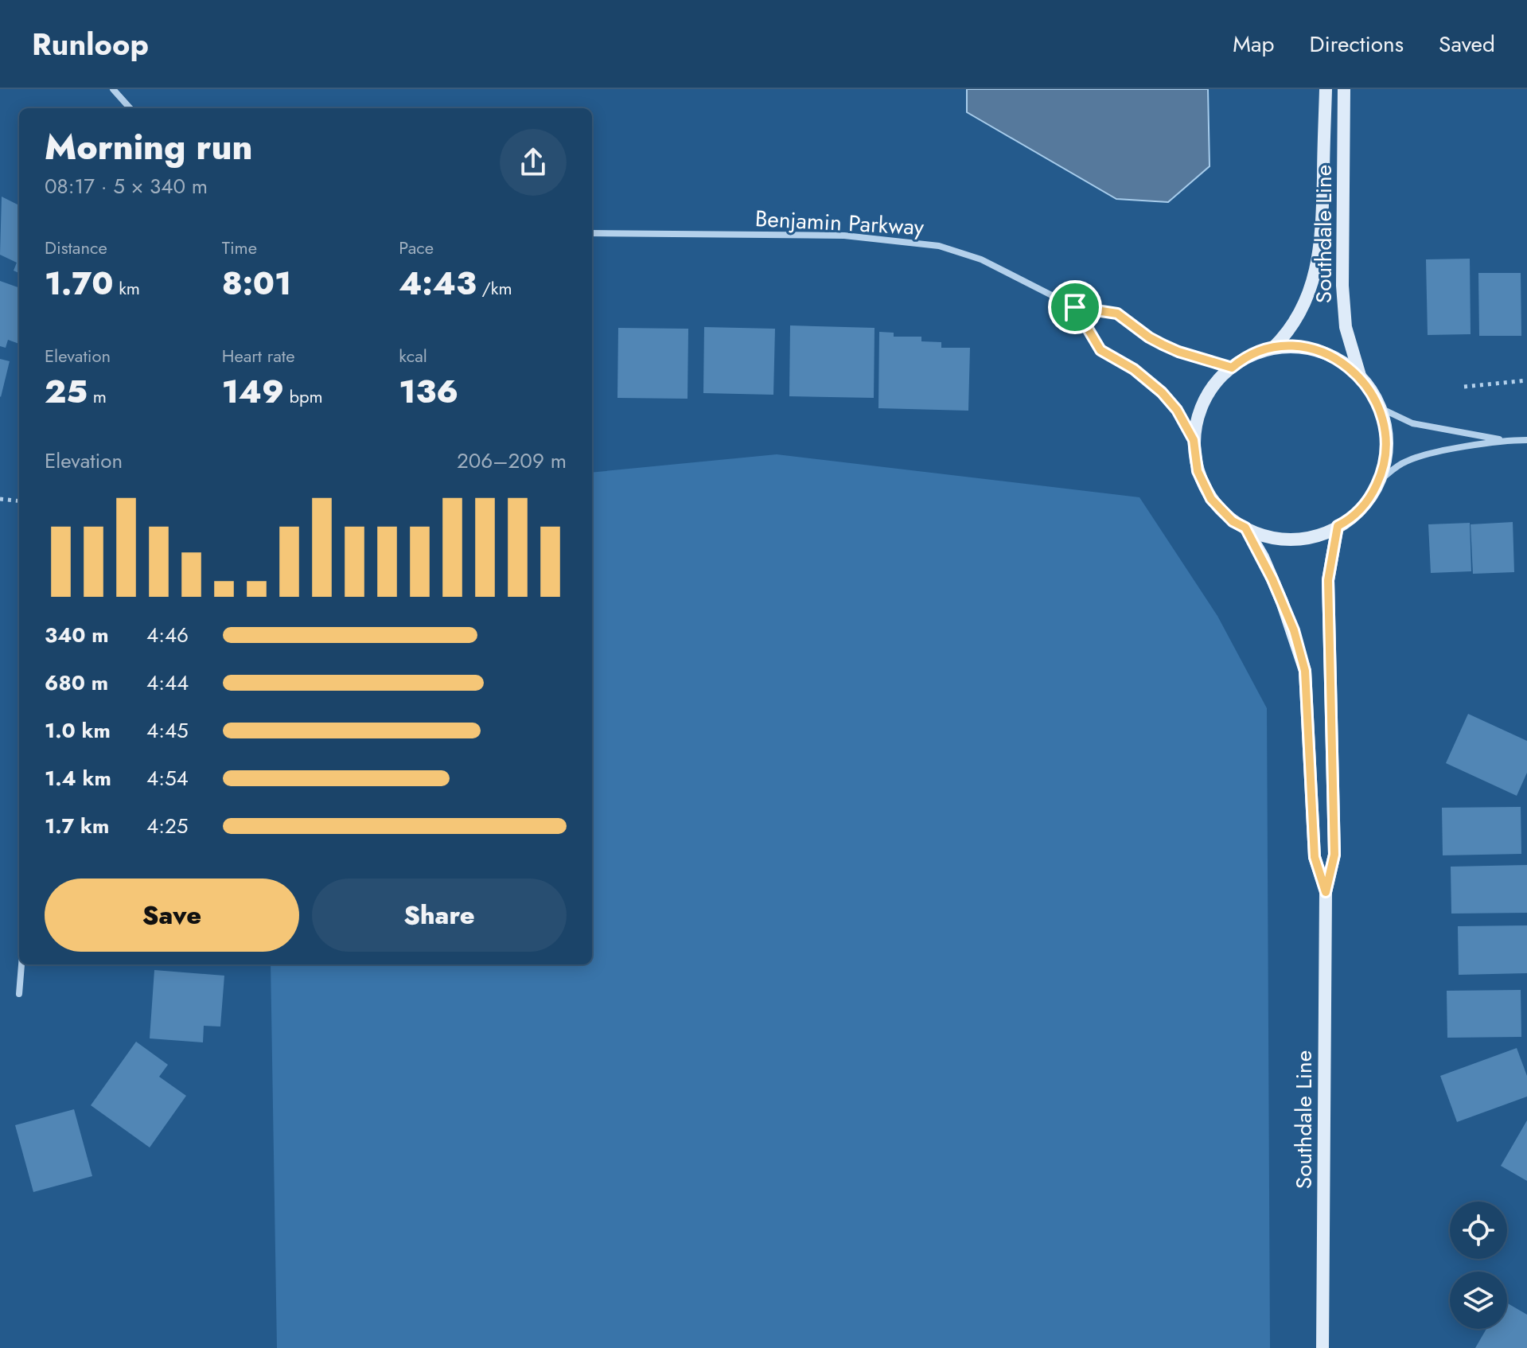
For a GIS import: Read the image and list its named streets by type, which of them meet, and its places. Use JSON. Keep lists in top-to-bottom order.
{
  "streets": {
    "main road": ["Southdale Line"],
    "street": ["Benjamin Parkway"]
  },
  "crossings": [
    ["Benjamin Parkway", "Southdale Line"]
  ],
  "page": {
    "header": "Runloop",
    "nav": ["Map", "Directions", "Saved"],
    "heading": ["Morning run", "08:17 · 5 × 340 m"],
    "stats": [
      ["Distance", "1.70 km"],
      ["Time", "8:01"],
      ["Pace", "4:43 /km"],
      ["Elevation", "25 m"],
      ["Heart rate", "149 bpm"],
      ["kcal", "136"]
    ],
    "chart": ["Elevation", "206–209 m"],
    "list": [
      {
        "name": "340 m",
        "note": "4:46"
      },
      {
        "name": "680 m",
        "note": "4:44"
      },
      {
        "name": "1.0 km",
        "note": "4:45"
      },
      {
        "name": "1.4 km",
        "note": "4:54"
      },
      {
        "name": "1.7 km",
        "note": "4:25"
      }
    ],
    "buttons": ["Save", "Share"]
  }
}
